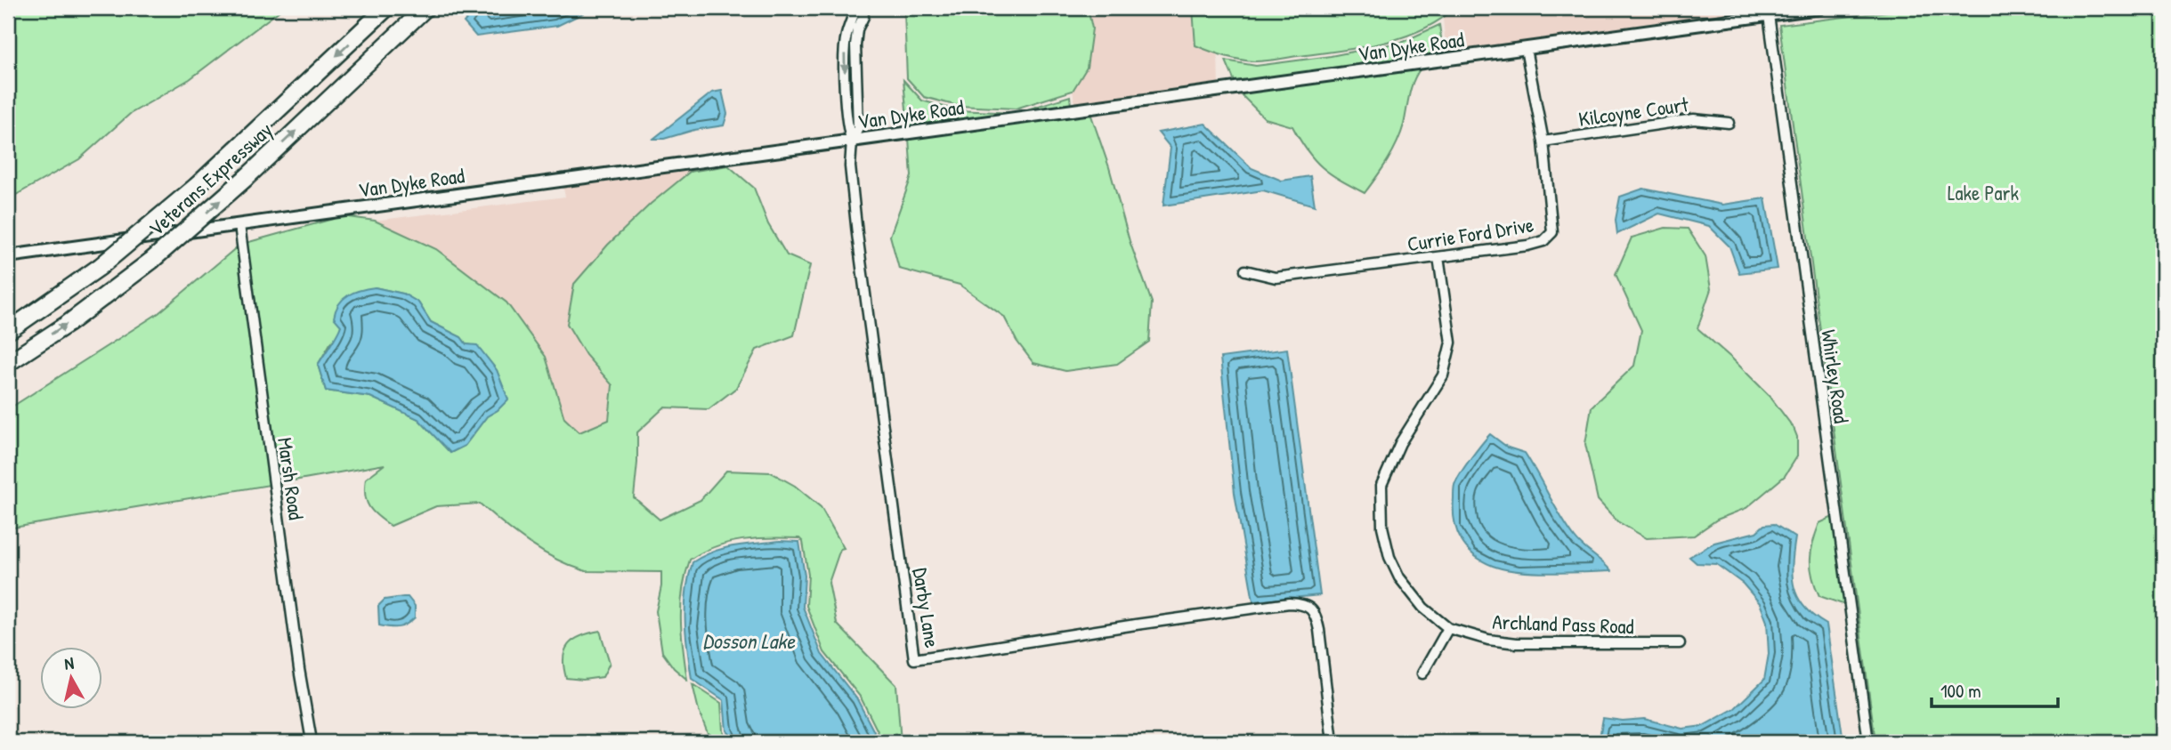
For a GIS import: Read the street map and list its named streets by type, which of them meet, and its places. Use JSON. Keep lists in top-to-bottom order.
{
  "streets": {
    "highway": ["Veterans Expressway"],
    "main road": ["Van Dyke Road"],
    "street": [
      "Kilcoyne Court",
      "Currie Ford Drive",
      "Whirley Road",
      "Marsh Road",
      "Darby Lane",
      "Archland Pass Road"
    ]
  },
  "crossings": [
    ["Van Dyke Road", "Currie Ford Drive"],
    ["Van Dyke Road", "Whirley Road"],
    ["Van Dyke Road", "Marsh Road"],
    ["Van Dyke Road", "Darby Lane"],
    ["Kilcoyne Court", "Currie Ford Drive"],
    ["Currie Ford Drive", "Archland Pass Road"]
  ],
  "water": ["Dosson Lake"],
  "parks": ["Lake Park"],
  "scale_bar": "100 m",
  "north": "top"
}
